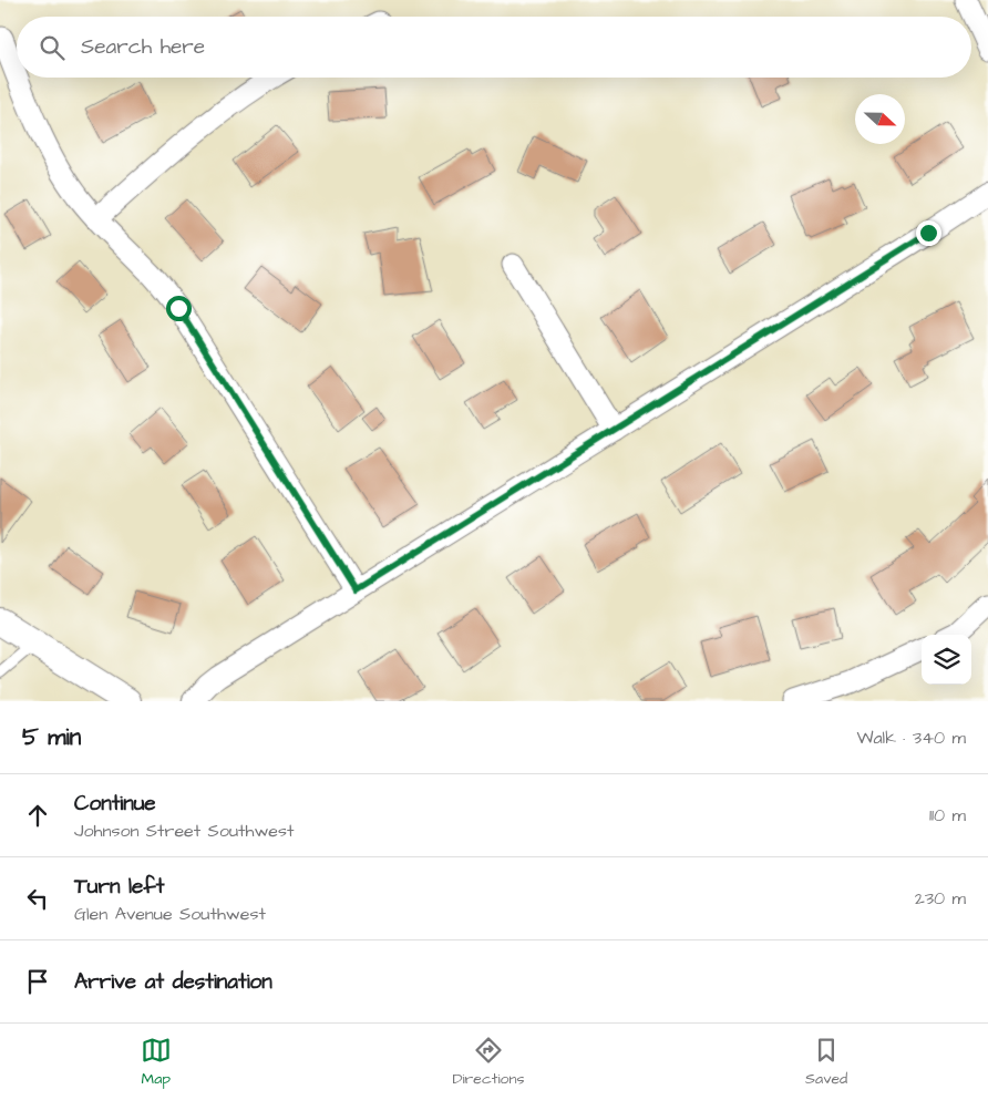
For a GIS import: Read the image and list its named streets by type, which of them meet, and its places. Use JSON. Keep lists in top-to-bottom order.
{
  "north": "right",
  "page": {
    "search": "Search here",
    "heading": ["5 min", "Walk · 340 m"],
    "list": [
      ["Continue", "Johnson Street Southwest", "110 m"],
      ["Turn left", "Glen Avenue Southwest", "230 m"],
      "Arrive at destination"
    ],
    "nav": ["Map", "Directions", "Saved"]
  }
}
